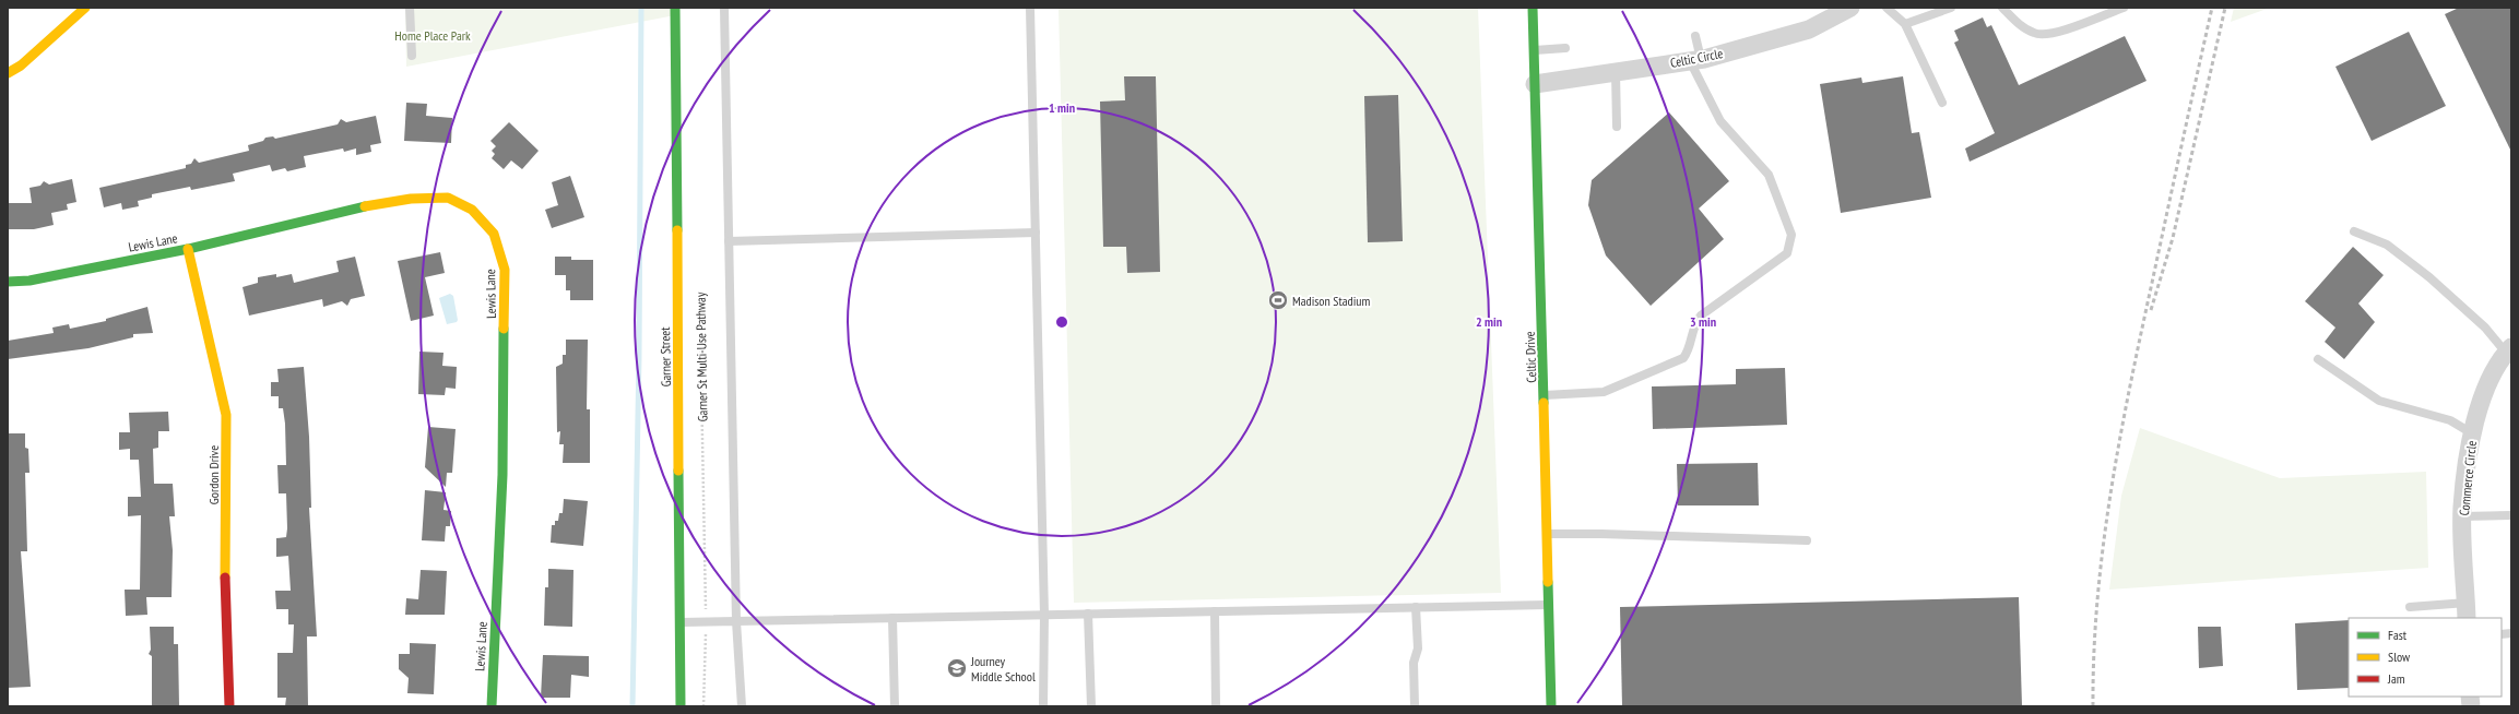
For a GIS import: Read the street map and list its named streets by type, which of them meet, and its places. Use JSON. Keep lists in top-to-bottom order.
{
  "streets": {
    "street": [
      "Celtic Circle",
      "Lewis Lane",
      "Garner Street",
      "Celtic Drive",
      "Gordon Drive",
      "Commerce Circle"
    ],
    "path": ["Garner St Multi-Use Pathway"]
  },
  "crossings": [
    ["Celtic Circle", "Celtic Drive"],
    ["Lewis Lane", "Gordon Drive"]
  ],
  "parks": ["Home Place Park"],
  "places": {
    "sports": ["Madison Stadium"],
    "school or university": ["Journey Middle School"]
  },
  "legend": ["Fast", "Slow", "Jam"],
  "rings": ["1 min", "2 min", "3 min"]
}
